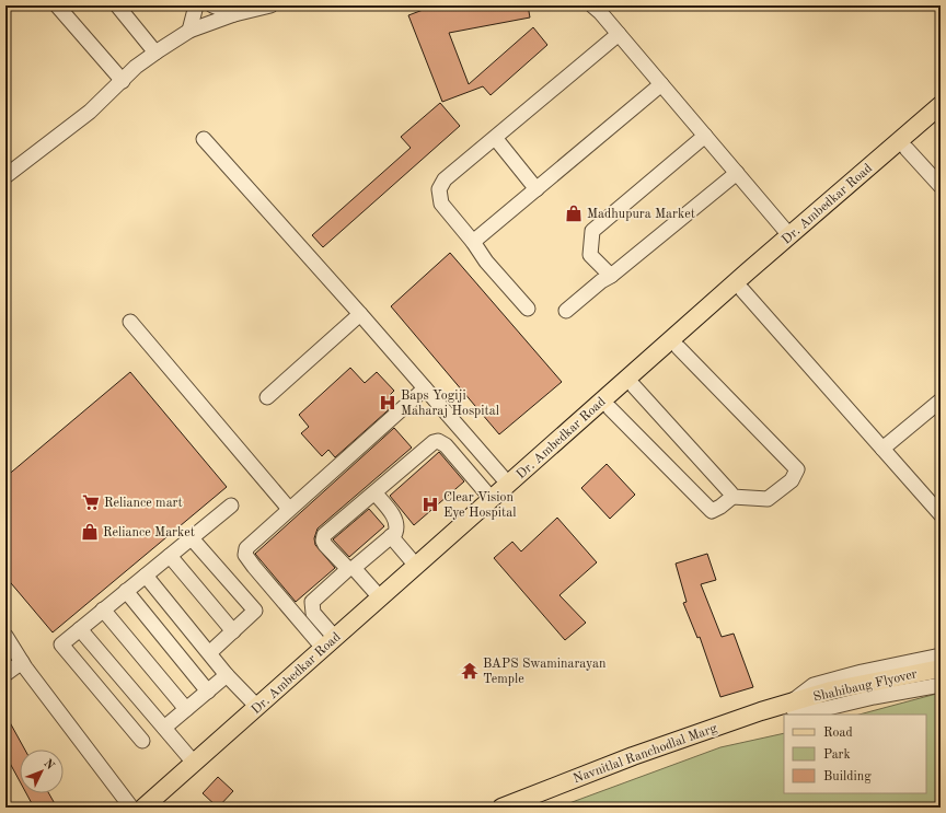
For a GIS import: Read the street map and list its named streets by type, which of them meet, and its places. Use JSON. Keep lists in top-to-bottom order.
{
  "streets": {
    "main road": ["Dr. Ambedkar Road", "Shahibaug Flyover", "Navnitlal Ranchodlal Marg"]
  },
  "crossings": [
    ["Shahibaug Flyover", "Navnitlal Ranchodlal Marg"]
  ],
  "places": {
    "shop": ["Madhupura Market", "Reliance Market"],
    "hospital": ["Baps Yogiji Maharaj Hospital", "Clear Vision Eye Hospital"],
    "supermarket": ["Reliance mart"],
    "temple": ["BAPS Swaminarayan Temple"]
  },
  "legend": ["Road", "Park", "Building"],
  "north": "top right"
}
